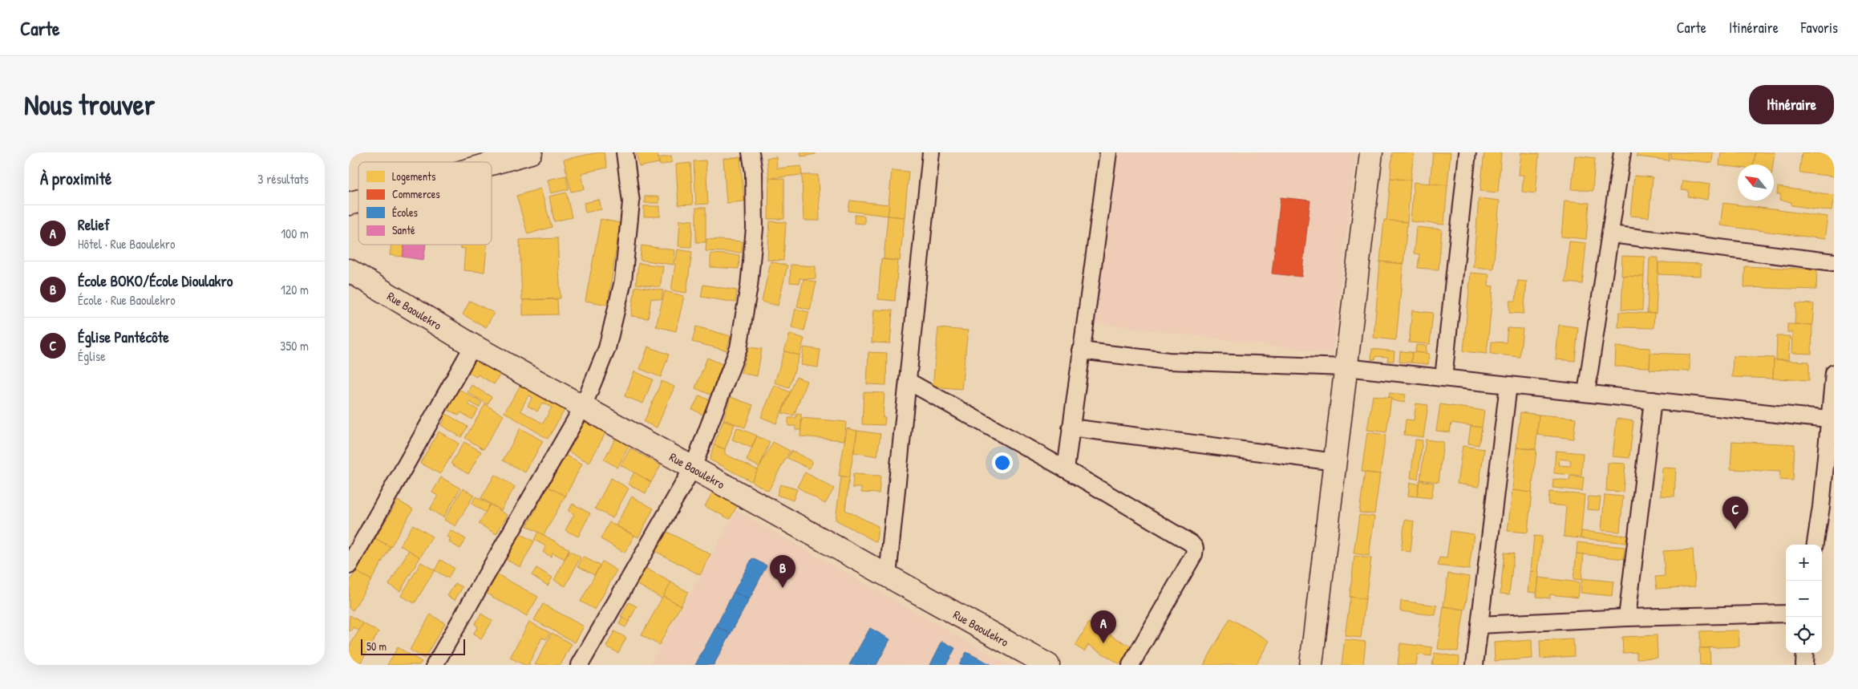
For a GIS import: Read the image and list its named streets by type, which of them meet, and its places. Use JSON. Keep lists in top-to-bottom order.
{
  "streets": {
    "street": ["Rue Baoulekro"]
  },
  "legend": [
    "Logements",
    "Commerces",
    "Écoles",
    "Santé"
  ],
  "scale_bar": "50 m",
  "north": "top left",
  "page": {
    "header": "Carte",
    "nav": ["Carte", "Itinéraire", "Favoris"],
    "buttons": "Itinéraire",
    "title": "Nous trouver",
    "heading": ["À proximité", "3 résultats"],
    "list": [
      {
        "mark": "A",
        "name": "Relief",
        "note": "Hôtel · Rue Baoulekro",
        "value": "100 m"
      },
      {
        "mark": "B",
        "name": "École BOKO/École Dioulakro",
        "note": "École · Rue Baoulekro",
        "value": "120 m"
      },
      {
        "mark": "C",
        "name": "Église Pantécôte",
        "note": "Église",
        "value": "350 m"
      }
    ],
    "pins": ["C", "B", "A"],
    "map_buttons": ["+", "−"],
    "scale": "50 m"
  }
}
